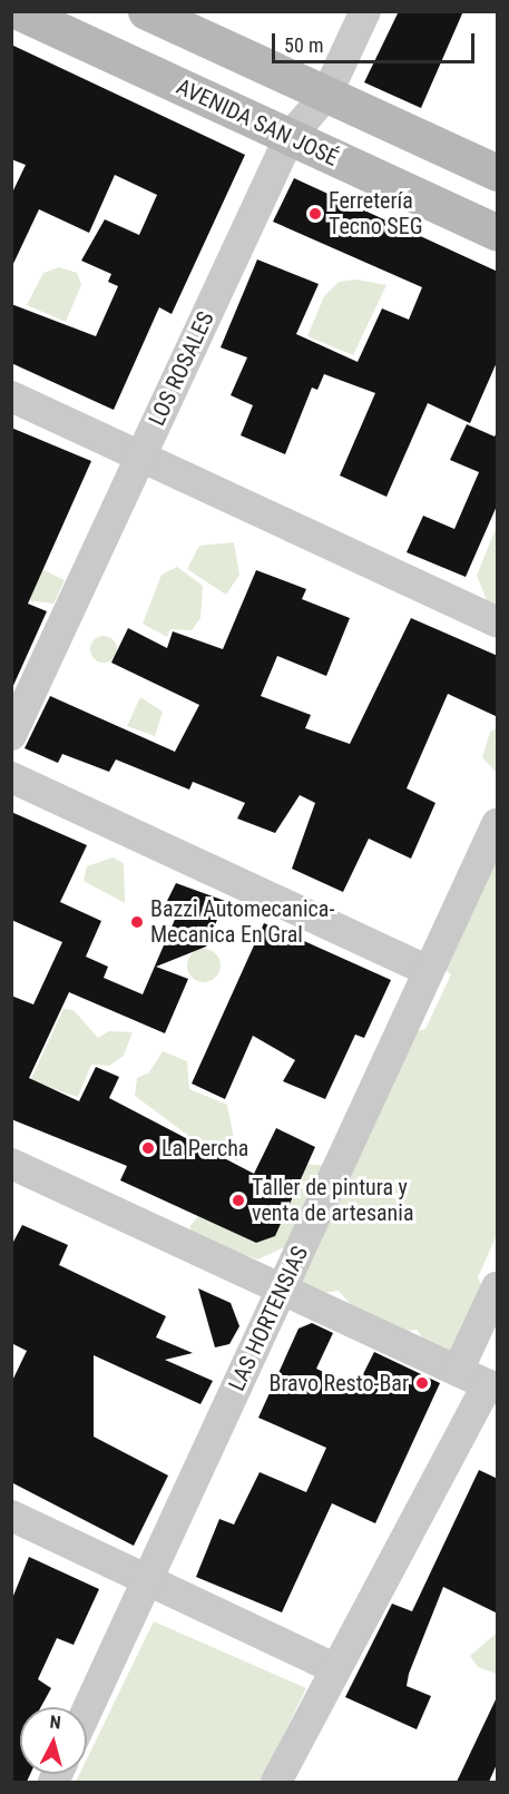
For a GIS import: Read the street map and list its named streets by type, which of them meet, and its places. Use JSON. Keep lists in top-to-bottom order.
{
  "streets": {
    "street": ["AVENIDA SAN JOSÉ", "LOS ROSALES", "LAS HORTENSIAS"]
  },
  "crossings": [
    ["AVENIDA SAN JOSÉ", "LOS ROSALES"]
  ],
  "places": [
    "Ferretería Tecno SEG",
    "Bazzi Automecanica- Mecanica En Gral",
    "La Percha",
    "Taller de pintura y venta de artesania",
    "Bravo Resto-Bar"
  ],
  "scale_bar": "50 m",
  "north": "top"
}
